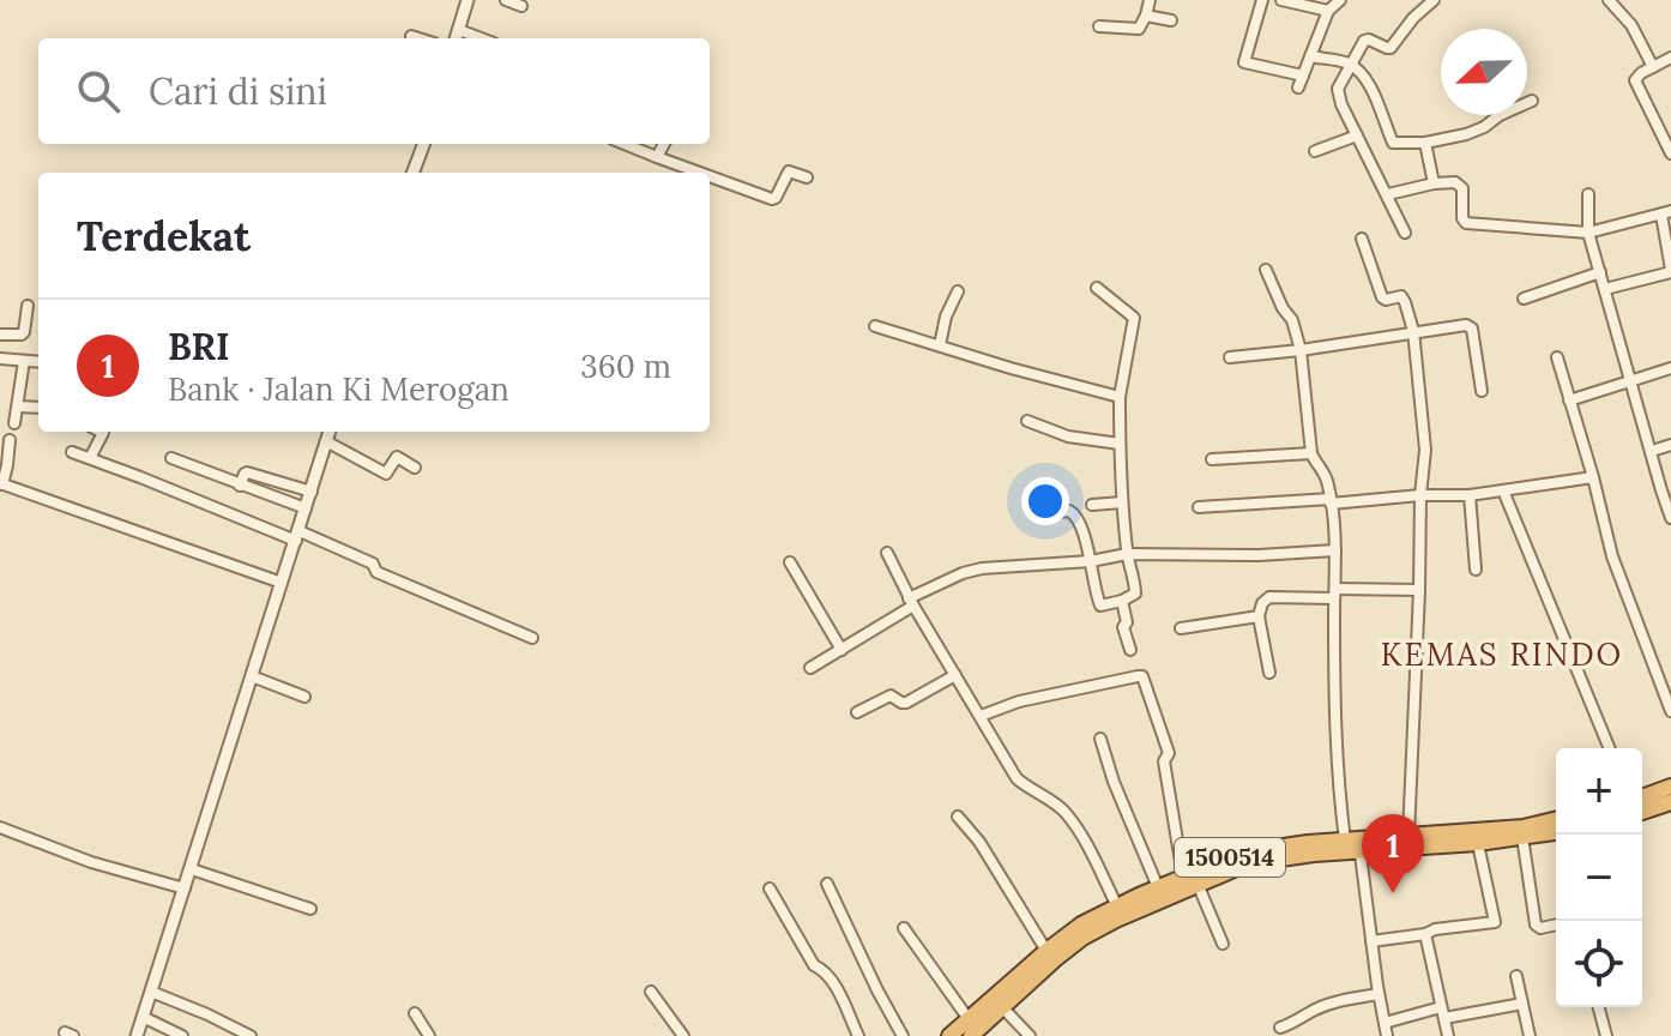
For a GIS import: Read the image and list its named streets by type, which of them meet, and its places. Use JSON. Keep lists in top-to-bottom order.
{
  "streets": {
    "highway": ["1500514"]
  },
  "districts": ["KEMAS RINDO"],
  "north": "left",
  "page": {
    "search": "Cari di sini",
    "heading": "Terdekat",
    "list": [
      {
        "mark": "1",
        "name": "BRI",
        "note": "Bank · Jalan Ki Merogan",
        "value": "360 m"
      }
    ],
    "map_buttons": ["+", "−"],
    "pins": "1"
  }
}
